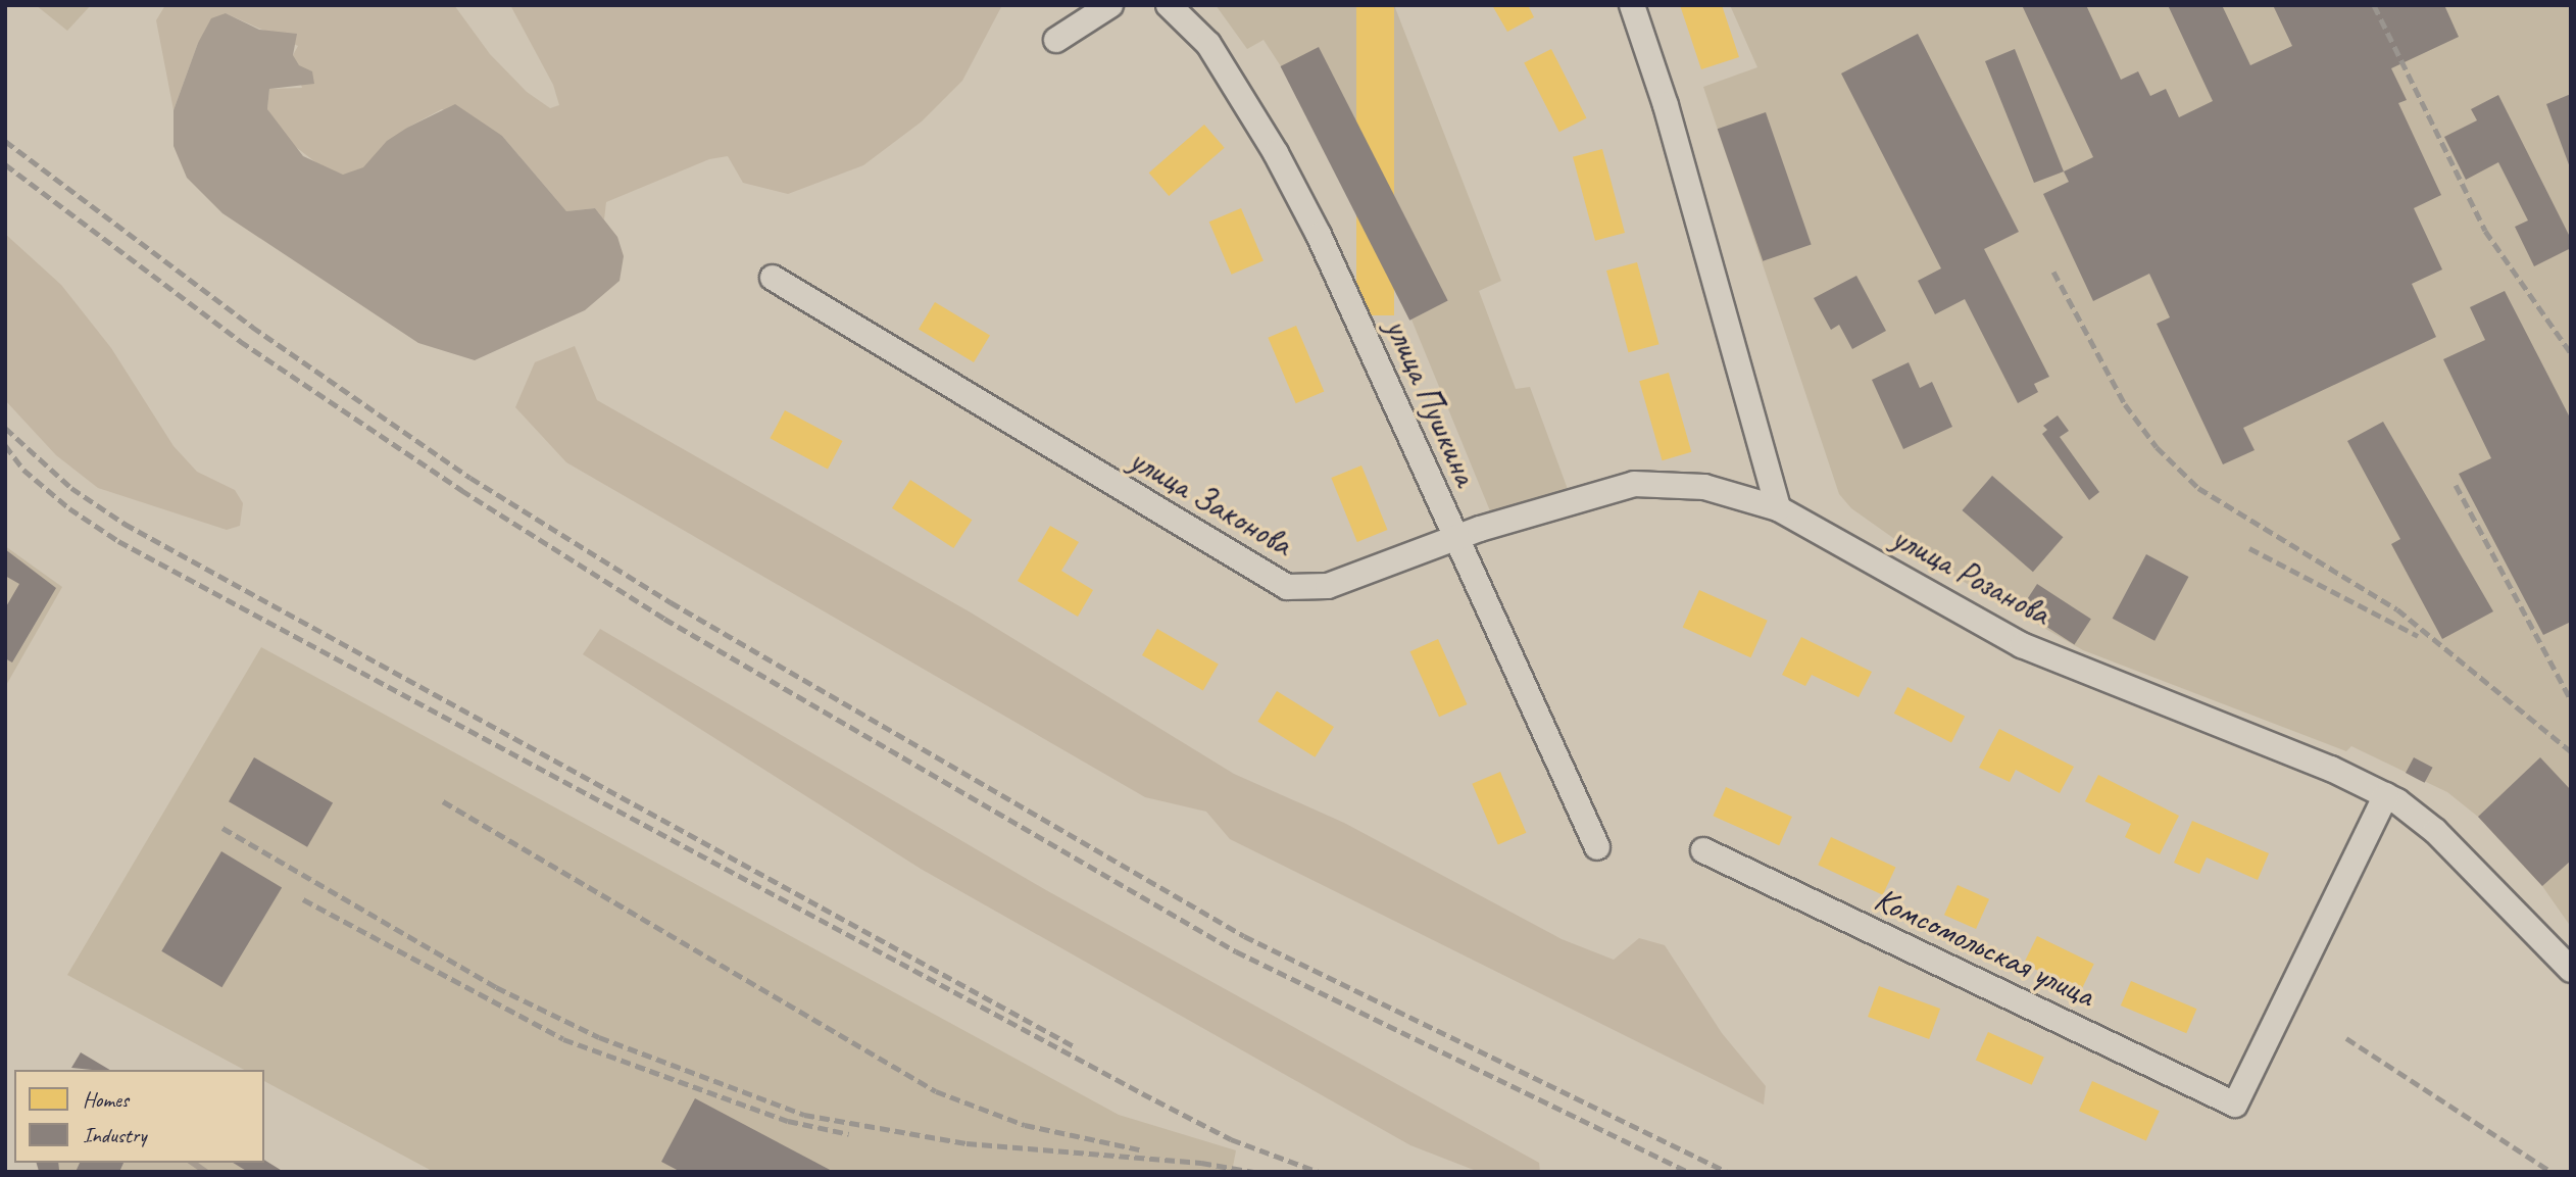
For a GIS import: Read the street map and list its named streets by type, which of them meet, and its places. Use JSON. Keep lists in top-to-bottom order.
{
  "streets": {
    "street": [
      "улица Пушкина",
      "улица Законова",
      "улица Розанова",
      "Комсомольская улица"
    ]
  },
  "crossings": [
    ["улица Пушкина", "улица Законова"],
    ["улица Законова", "улица Розанова"],
    ["улица Розанова", "Комсомольская улица"]
  ],
  "legend": ["Homes", "Industry"]
}
